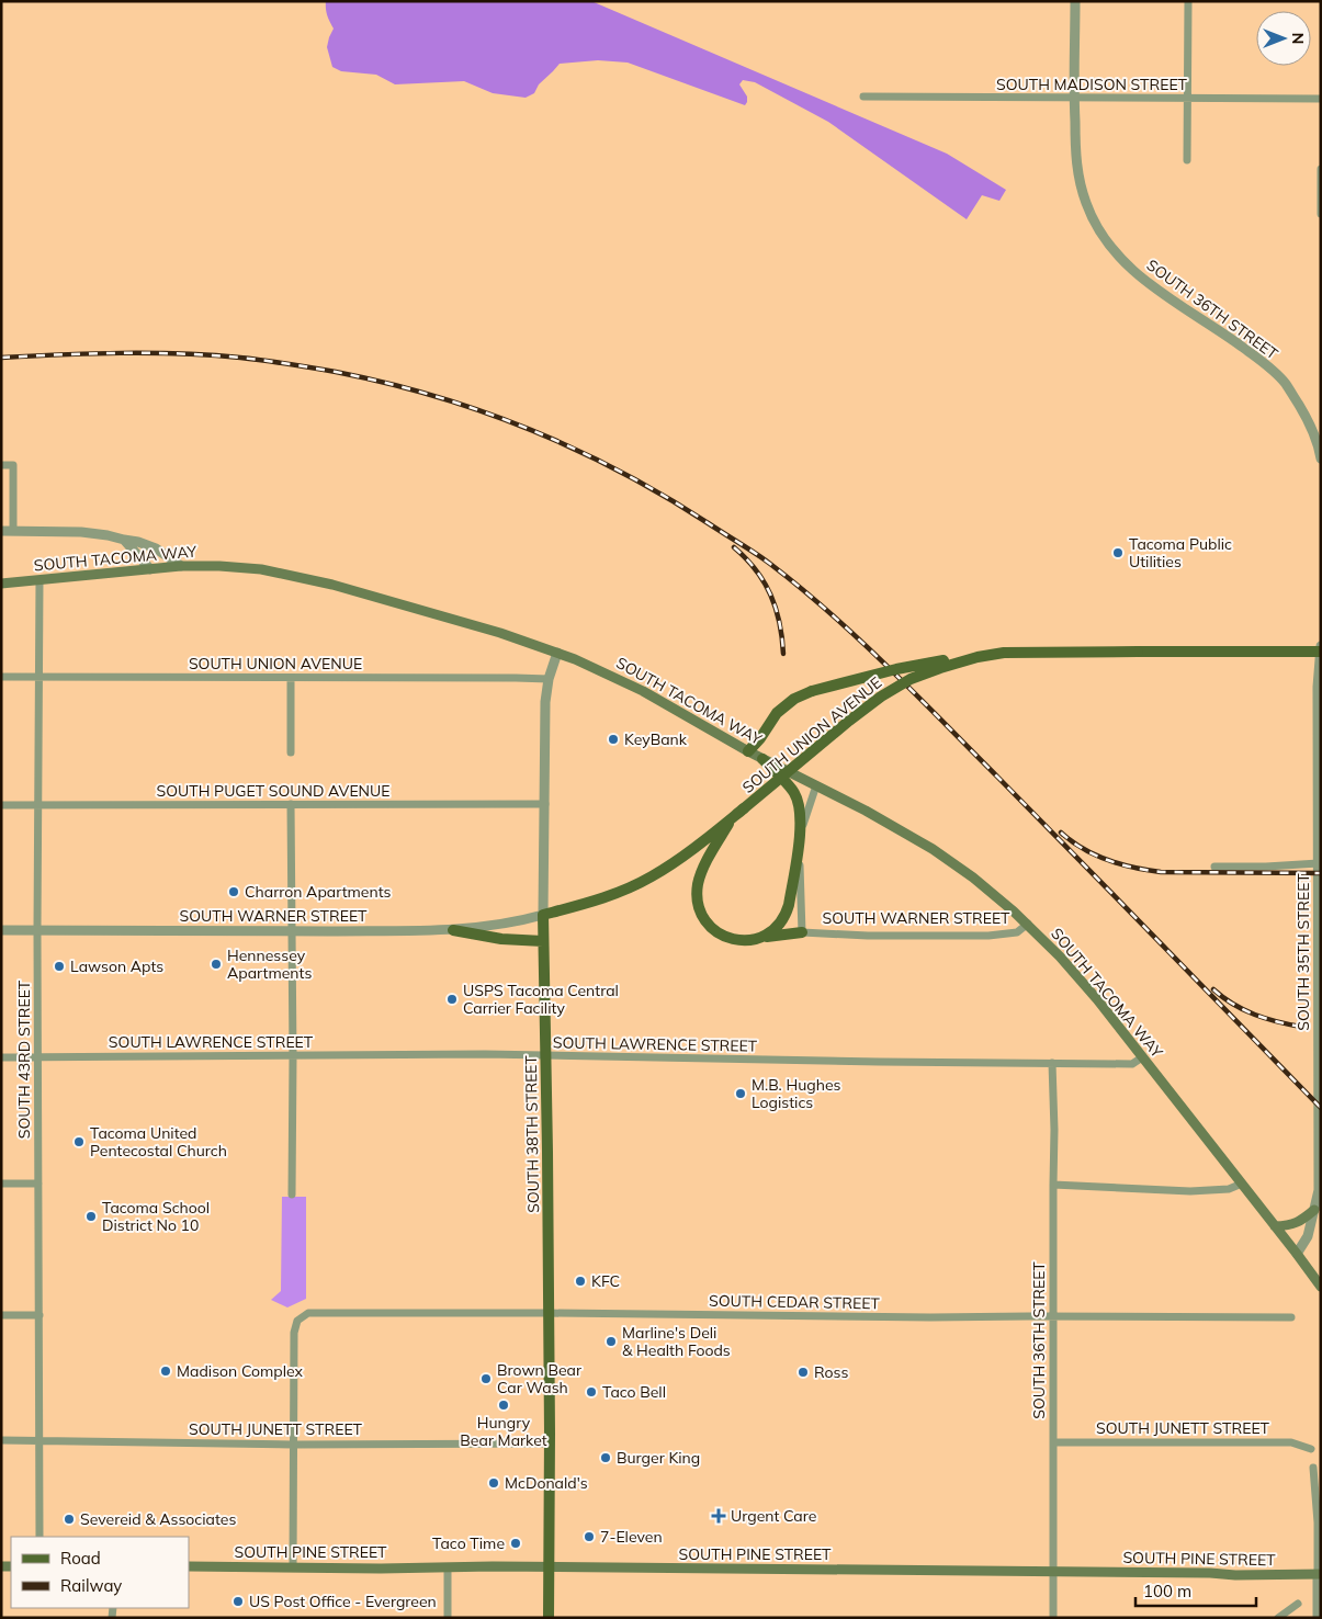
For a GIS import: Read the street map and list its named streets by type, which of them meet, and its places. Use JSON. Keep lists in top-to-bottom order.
{
  "streets": {
    "main road": [
      "SOUTH TACOMA WAY",
      "SOUTH UNION AVENUE",
      "SOUTH 38TH STREET",
      "SOUTH PINE STREET"
    ],
    "street": [
      "SOUTH MADISON STREET",
      "SOUTH 36TH STREET",
      "SOUTH PUGET SOUND AVENUE",
      "SOUTH WARNER STREET",
      "SOUTH 35TH STREET",
      "SOUTH LAWRENCE STREET",
      "SOUTH 43RD STREET",
      "SOUTH CEDAR STREET",
      "SOUTH JUNETT STREET"
    ]
  },
  "crossings": [
    ["SOUTH MADISON STREET", "SOUTH 36TH STREET"],
    ["SOUTH 36TH STREET", "SOUTH LAWRENCE STREET"],
    ["SOUTH 36TH STREET", "SOUTH CEDAR STREET"],
    ["SOUTH 36TH STREET", "SOUTH JUNETT STREET"],
    ["SOUTH 36TH STREET", "SOUTH PINE STREET"],
    ["SOUTH TACOMA WAY", "SOUTH WARNER STREET"],
    ["SOUTH TACOMA WAY", "SOUTH 35TH STREET"],
    ["SOUTH TACOMA WAY", "SOUTH LAWRENCE STREET"],
    ["SOUTH TACOMA WAY", "SOUTH 43RD STREET"],
    ["SOUTH TACOMA WAY", "SOUTH 38TH STREET"],
    ["SOUTH UNION AVENUE", "SOUTH WARNER STREET"],
    ["SOUTH UNION AVENUE", "SOUTH 35TH STREET"],
    ["SOUTH UNION AVENUE", "SOUTH 43RD STREET"],
    ["SOUTH UNION AVENUE", "SOUTH 38TH STREET"],
    ["SOUTH PUGET SOUND AVENUE", "SOUTH 43RD STREET"],
    ["SOUTH PUGET SOUND AVENUE", "SOUTH 38TH STREET"],
    ["SOUTH WARNER STREET", "SOUTH 43RD STREET"],
    ["SOUTH WARNER STREET", "SOUTH 38TH STREET"],
    ["SOUTH LAWRENCE STREET", "SOUTH 43RD STREET"],
    ["SOUTH LAWRENCE STREET", "SOUTH 38TH STREET"],
    ["SOUTH 43RD STREET", "SOUTH JUNETT STREET"],
    ["SOUTH 38TH STREET", "SOUTH CEDAR STREET"],
    ["SOUTH 38TH STREET", "SOUTH JUNETT STREET"],
    ["SOUTH 38TH STREET", "SOUTH PINE STREET"],
    ["SOUTH CEDAR STREET", "SOUTH JUNETT STREET"]
  ],
  "places": {
    "other": [
      "Tacoma Public Utilities",
      "KeyBank",
      "Charron Apartments",
      "Hennessey Apartments",
      "Lawson Apts",
      "USPS Tacoma Central Carrier Facility",
      "M.B. Hughes Logistics",
      "Tacoma United Pentecostal Church",
      "Tacoma School District No 10",
      "KFC",
      "Marline's Deli & Health Foods",
      "Madison Complex",
      "Ross",
      "Brown Bear Car Wash",
      "Taco Bell",
      "Hungry Bear Market",
      "Burger King",
      "McDonald's",
      "Severeid & Associates",
      "7-Eleven",
      "Taco Time",
      "US Post Office - Evergreen"
    ],
    "health": ["Urgent Care"]
  },
  "legend": ["Road", "Railway"],
  "scale_bar": "100 m",
  "north": "right"
}
